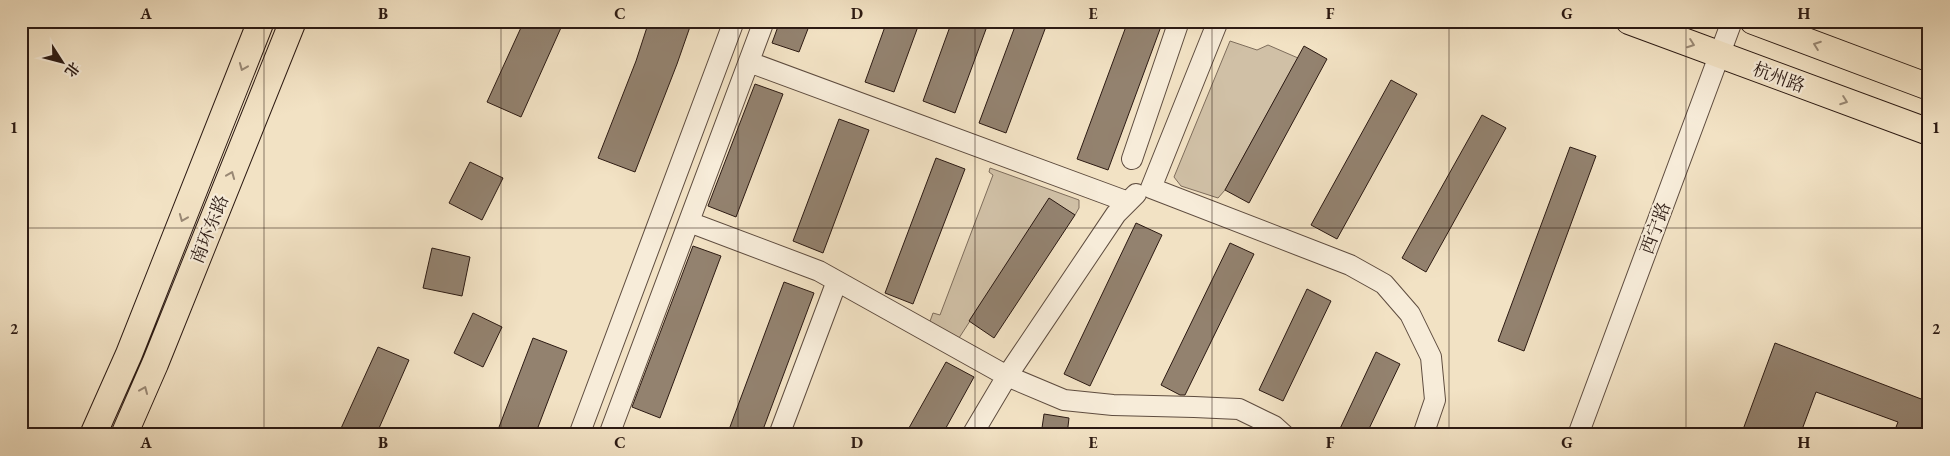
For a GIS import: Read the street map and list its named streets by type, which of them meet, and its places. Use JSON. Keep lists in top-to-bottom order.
{
  "streets": {
    "main road": ["杭州路", "南环东路"],
    "street": ["西宁路"]
  },
  "crossings": [
    ["杭州路", "西宁路"]
  ],
  "north": "bottom right",
  "grid": {
    "columns": [
      "A",
      "B",
      "C",
      "D",
      "E",
      "F",
      "G",
      "H"
    ],
    "rows": ["1", "2"]
  }
}
